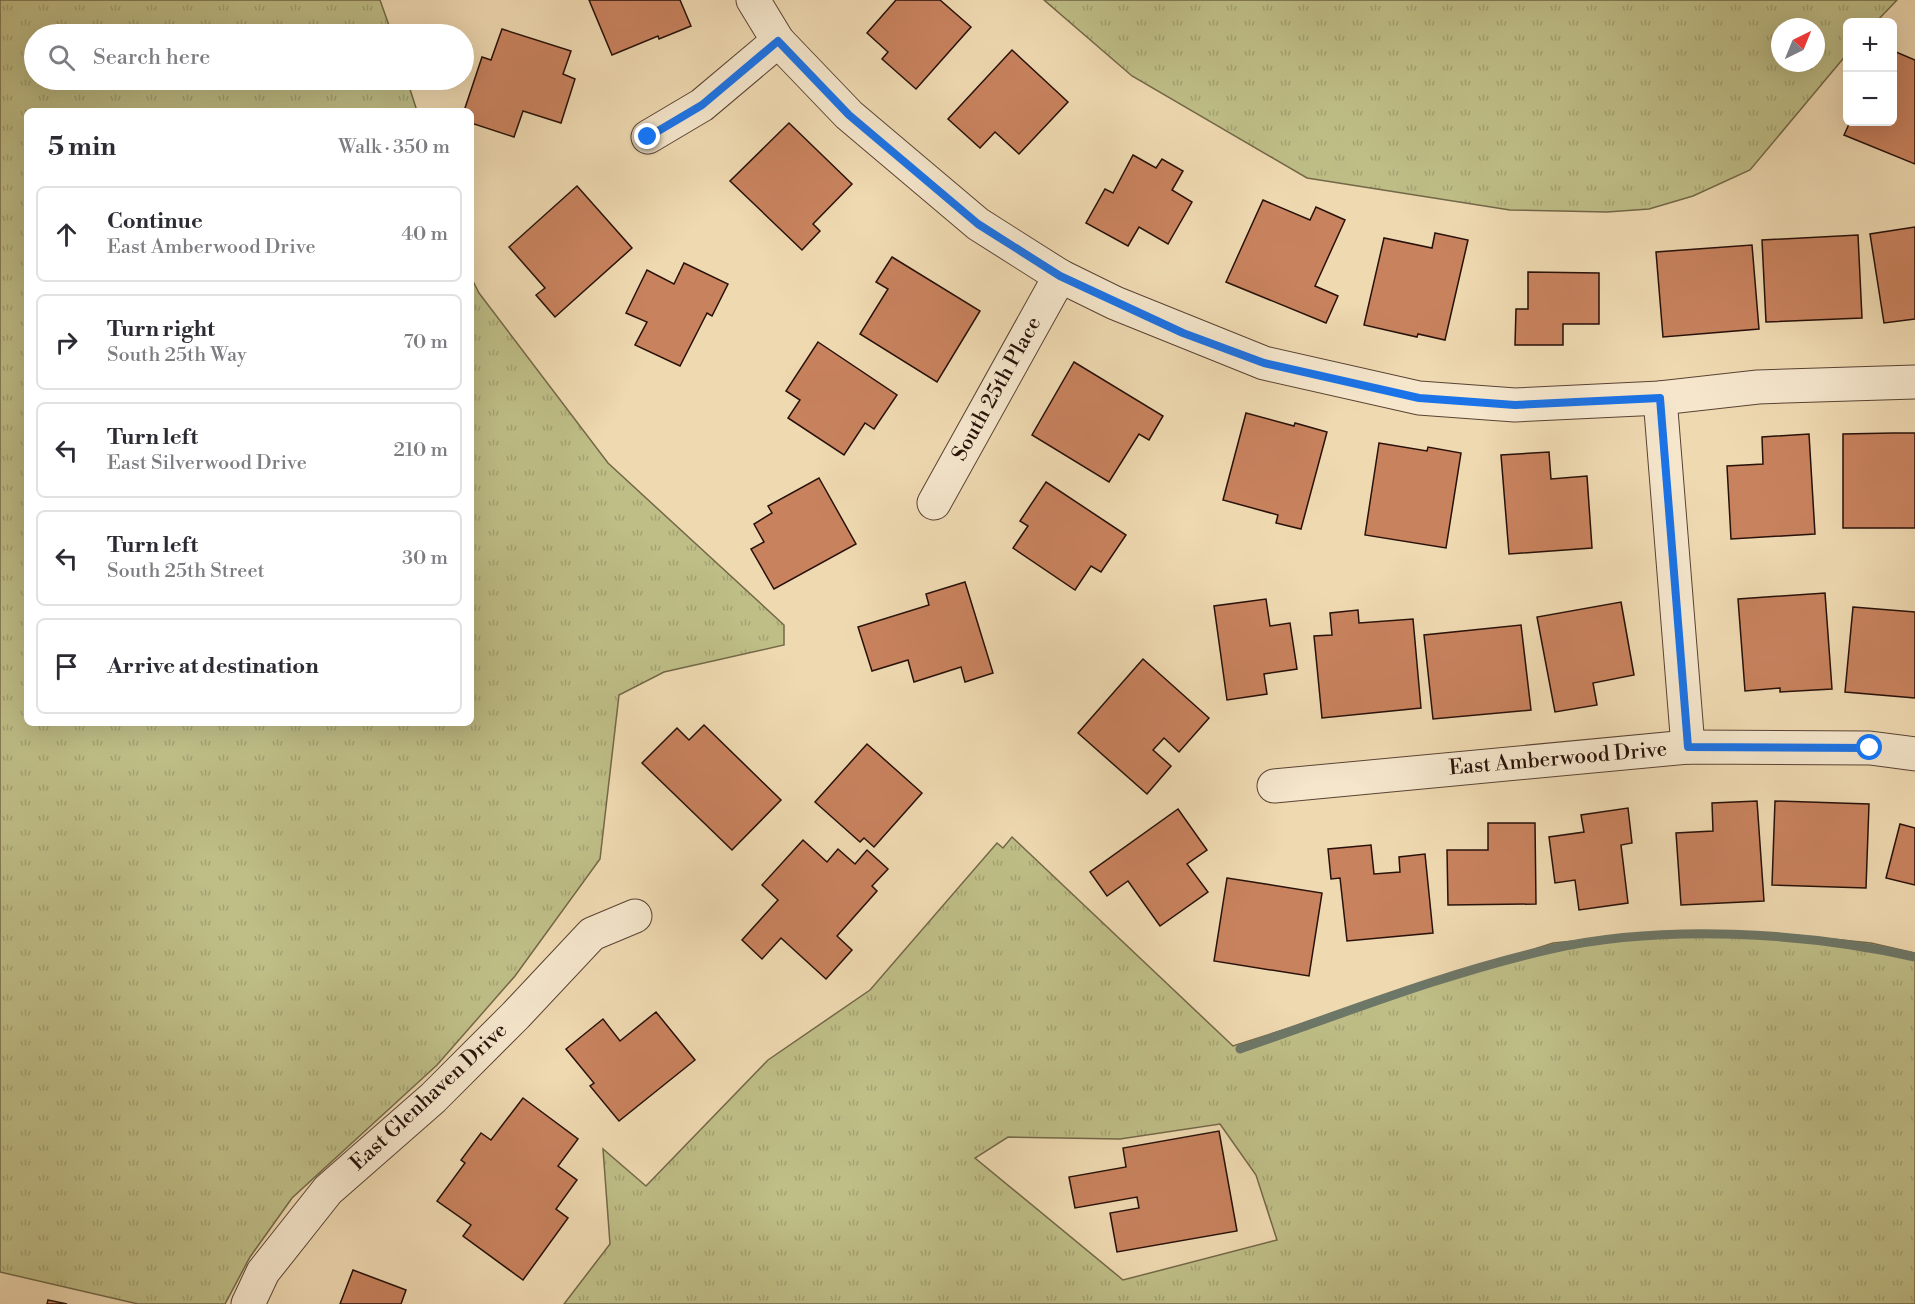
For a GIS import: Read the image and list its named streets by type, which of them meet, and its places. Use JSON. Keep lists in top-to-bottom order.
{
  "streets": {
    "street": ["South 25th Place", "East Amberwood Drive", "East Glenhaven Drive"]
  },
  "north": "top right",
  "page": {
    "map_buttons": ["+", "−"],
    "search": "Search here",
    "heading": ["5 min", "Walk · 350 m"],
    "list": [
      ["Continue", "East Amberwood Drive", "40 m"],
      ["Turn right", "South 25th Way", "70 m"],
      ["Turn left", "East Silverwood Drive", "210 m"],
      ["Turn left", "South 25th Street", "30 m"],
      "Arrive at destination"
    ]
  }
}
